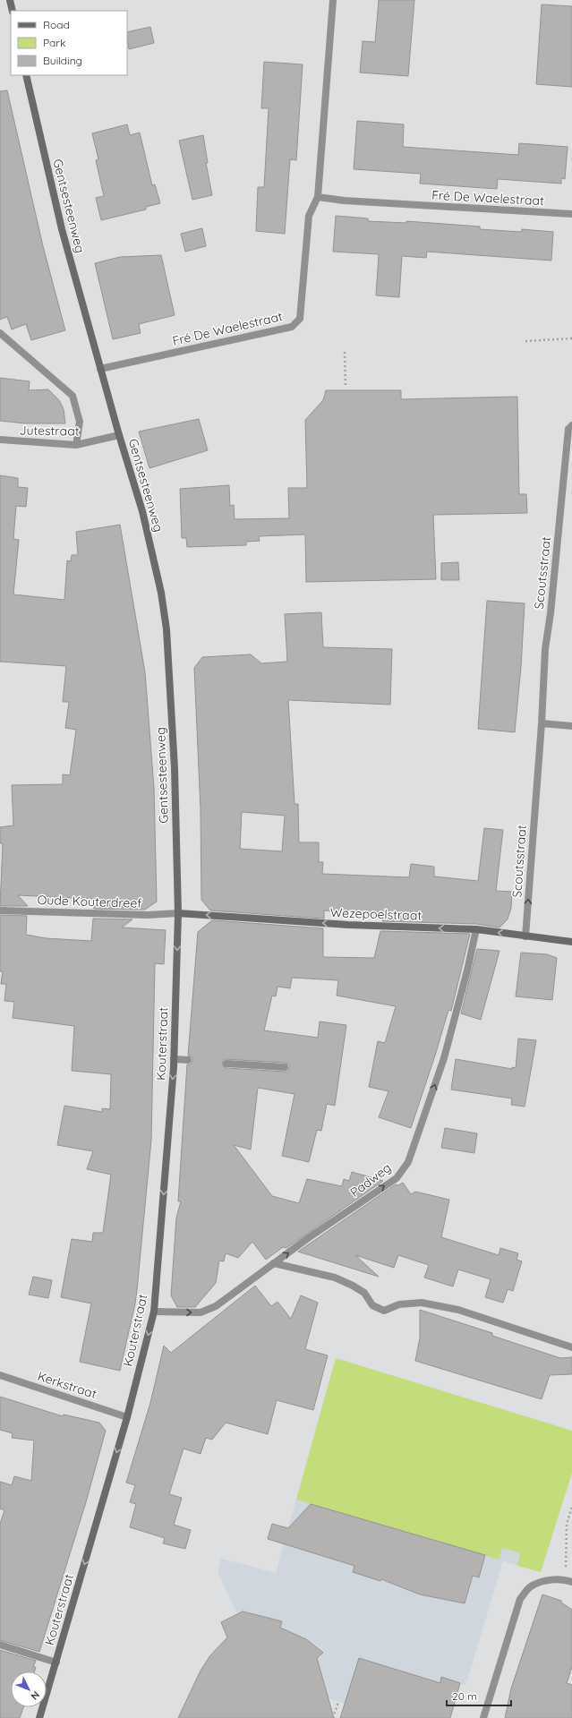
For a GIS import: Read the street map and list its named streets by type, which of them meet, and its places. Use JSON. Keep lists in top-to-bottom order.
{
  "streets": {
    "street": [
      "Fré De Waelestraat",
      "Gentsesteenweg",
      "Jutestraat",
      "Scoutsstraat",
      "Oude Kouterdreef",
      "Wezepoelstraat",
      "Kouterstraat",
      "Padweg",
      "Kerkstraat"
    ]
  },
  "crossings": [
    ["Fré De Waelestraat", "Gentsesteenweg"],
    ["Gentsesteenweg", "Jutestraat"],
    ["Gentsesteenweg", "Oude Kouterdreef"],
    ["Gentsesteenweg", "Wezepoelstraat"],
    ["Gentsesteenweg", "Kouterstraat"],
    ["Scoutsstraat", "Wezepoelstraat"],
    ["Oude Kouterdreef", "Wezepoelstraat"],
    ["Oude Kouterdreef", "Kouterstraat"],
    ["Wezepoelstraat", "Kouterstraat"],
    ["Wezepoelstraat", "Padweg"],
    ["Kouterstraat", "Padweg"],
    ["Kouterstraat", "Kerkstraat"]
  ],
  "one_way": [
    "Scoutsstraat",
    "Wezepoelstraat",
    "Kouterstraat",
    "Padweg"
  ],
  "legend": ["Road", "Park", "Building"],
  "scale_bar": "20 m",
  "north": "bottom right"
}
